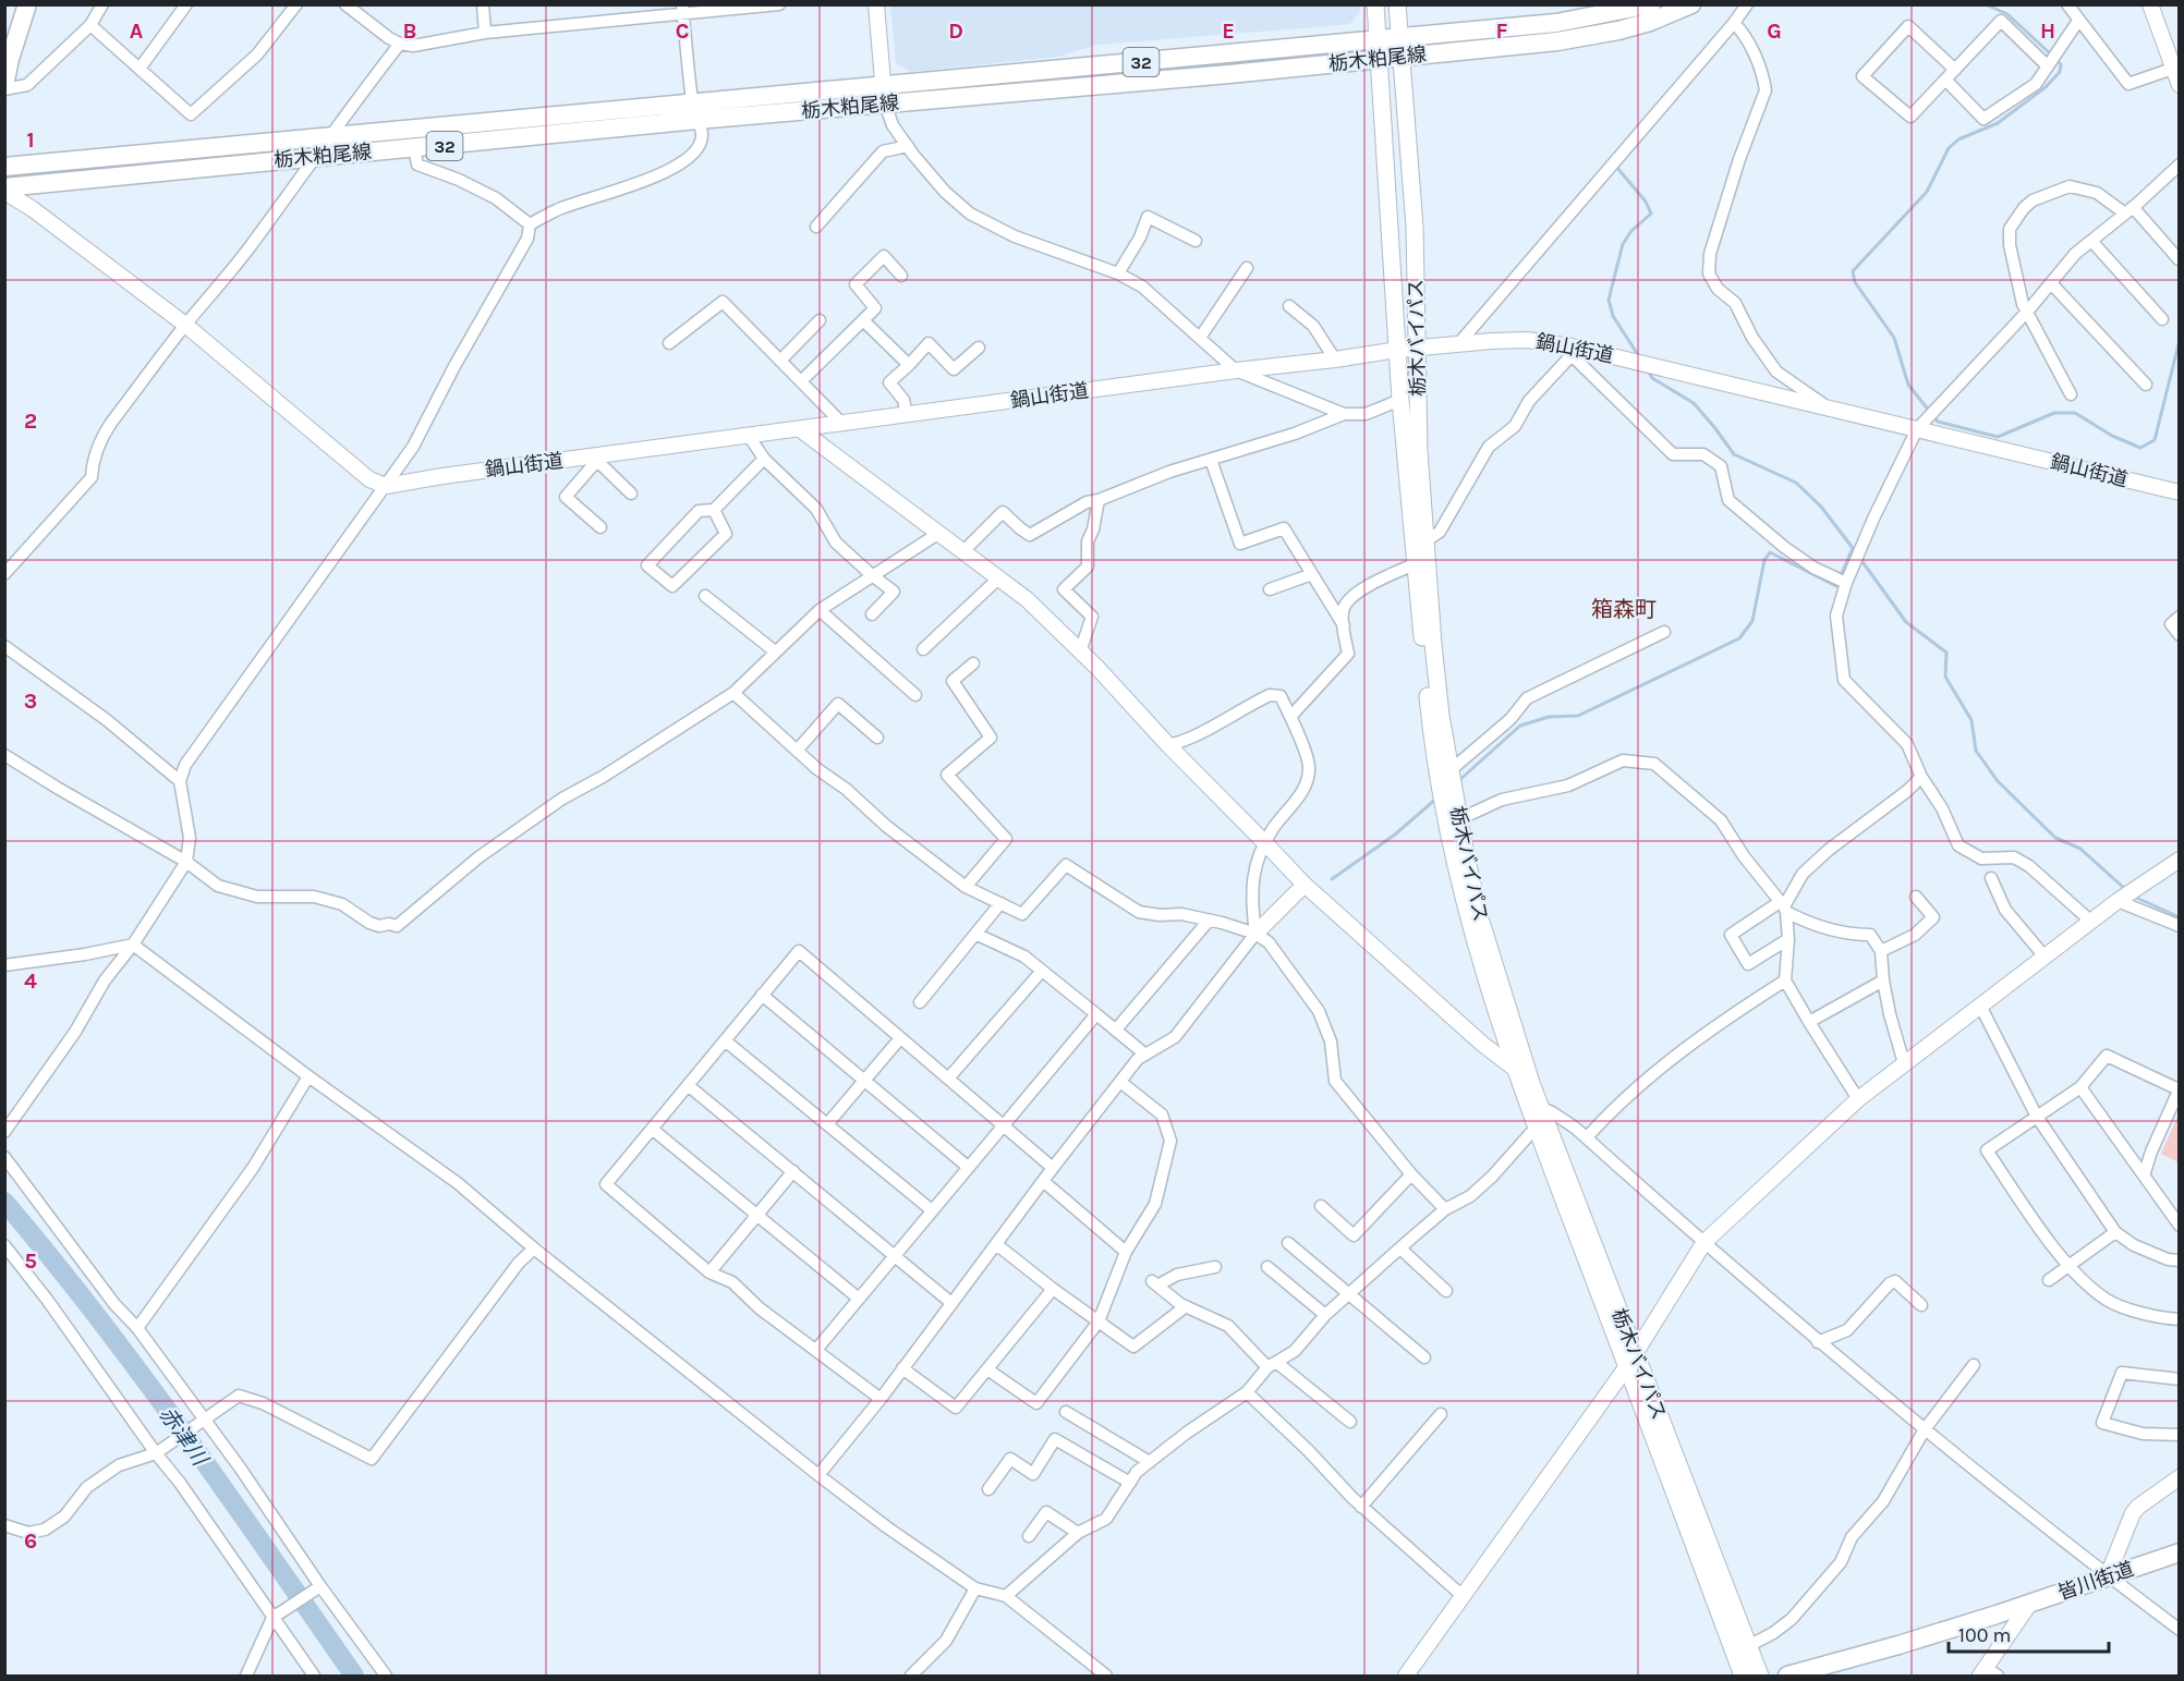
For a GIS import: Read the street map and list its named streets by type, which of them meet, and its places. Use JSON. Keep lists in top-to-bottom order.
{
  "streets": {
    "main road": [
      "栃木粕尾線",
      "32",
      "栃木バイパス",
      "皆川街道"
    ],
    "street": ["鍋山街道"]
  },
  "crossings": [
    ["栃木粕尾線", "栃木バイパス"],
    ["栃木バイパス", "鍋山街道"]
  ],
  "districts": ["箱森町"],
  "water": ["赤津川"],
  "scale_bar": "100 m",
  "grid": {
    "columns": [
      "A",
      "B",
      "C",
      "D",
      "E",
      "F",
      "G",
      "H"
    ],
    "rows": [
      "1",
      "2",
      "3",
      "4",
      "5",
      "6"
    ]
  }
}
